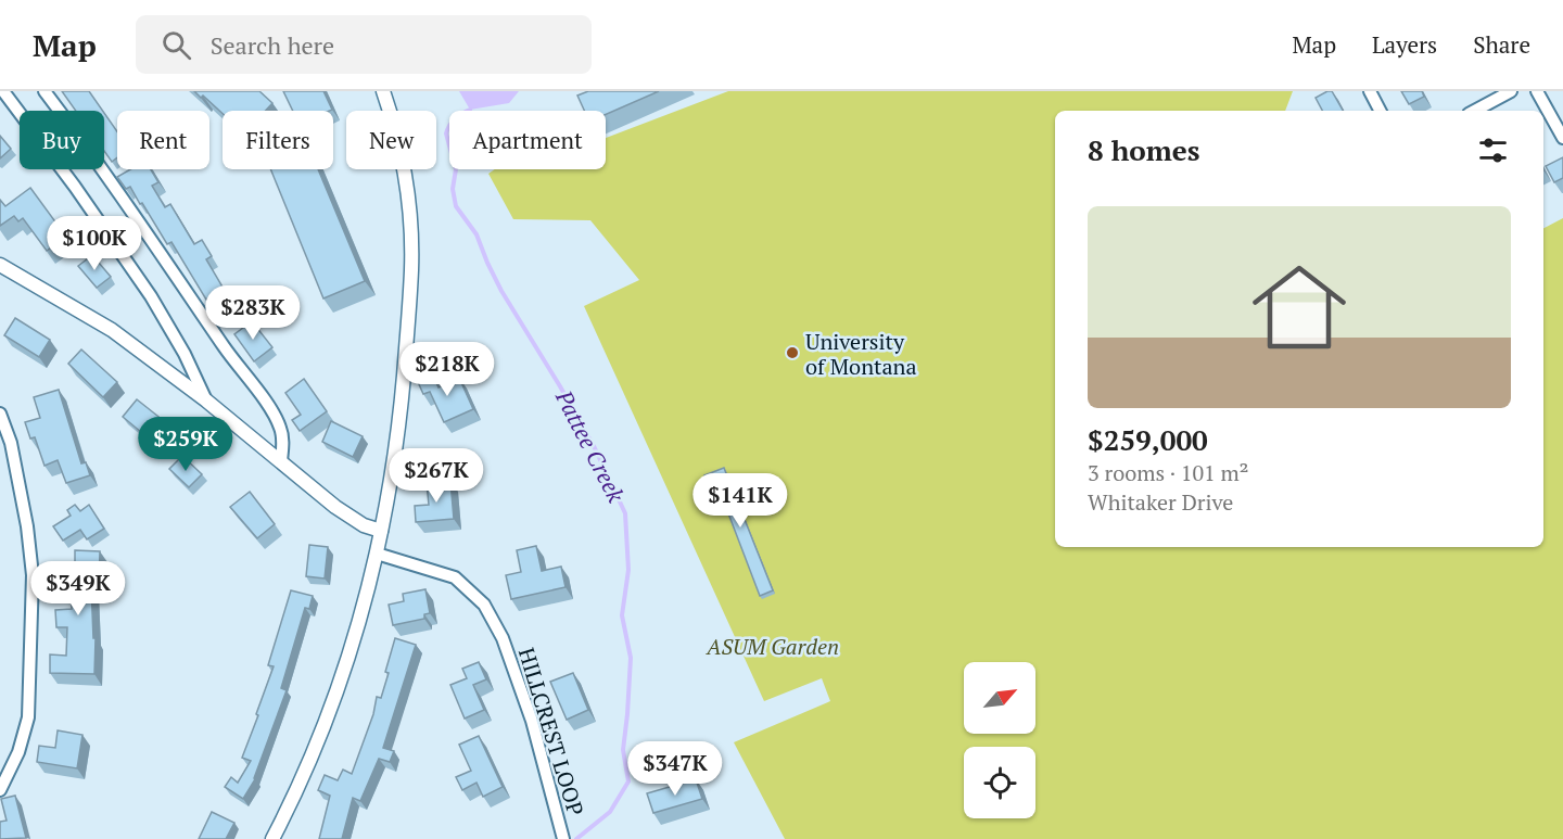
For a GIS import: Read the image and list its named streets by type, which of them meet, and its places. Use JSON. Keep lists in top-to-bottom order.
{
  "streets": {
    "street": ["HILLCREST LOOP"]
  },
  "water": ["Pattee Creek"],
  "parks": ["ASUM Garden"],
  "places": ["University of Montana"],
  "north": "top right",
  "page": {
    "header": "Map",
    "search": "Search here",
    "nav": ["Map", "Layers", "Share"],
    "chip": [
      "Buy",
      "Rent",
      "Filters",
      "New",
      "Apartment"
    ],
    "heading": "8 homes",
    "list": [
      {
        "name": "$259,000",
        "note": "3 rooms · 101 m² · Whitaker Drive"
      }
    ],
    "price": [
      "$100K",
      "$283K",
      "$218K",
      "$259K",
      "$267K",
      "$141K",
      "$349K",
      "$347K"
    ]
  }
}
